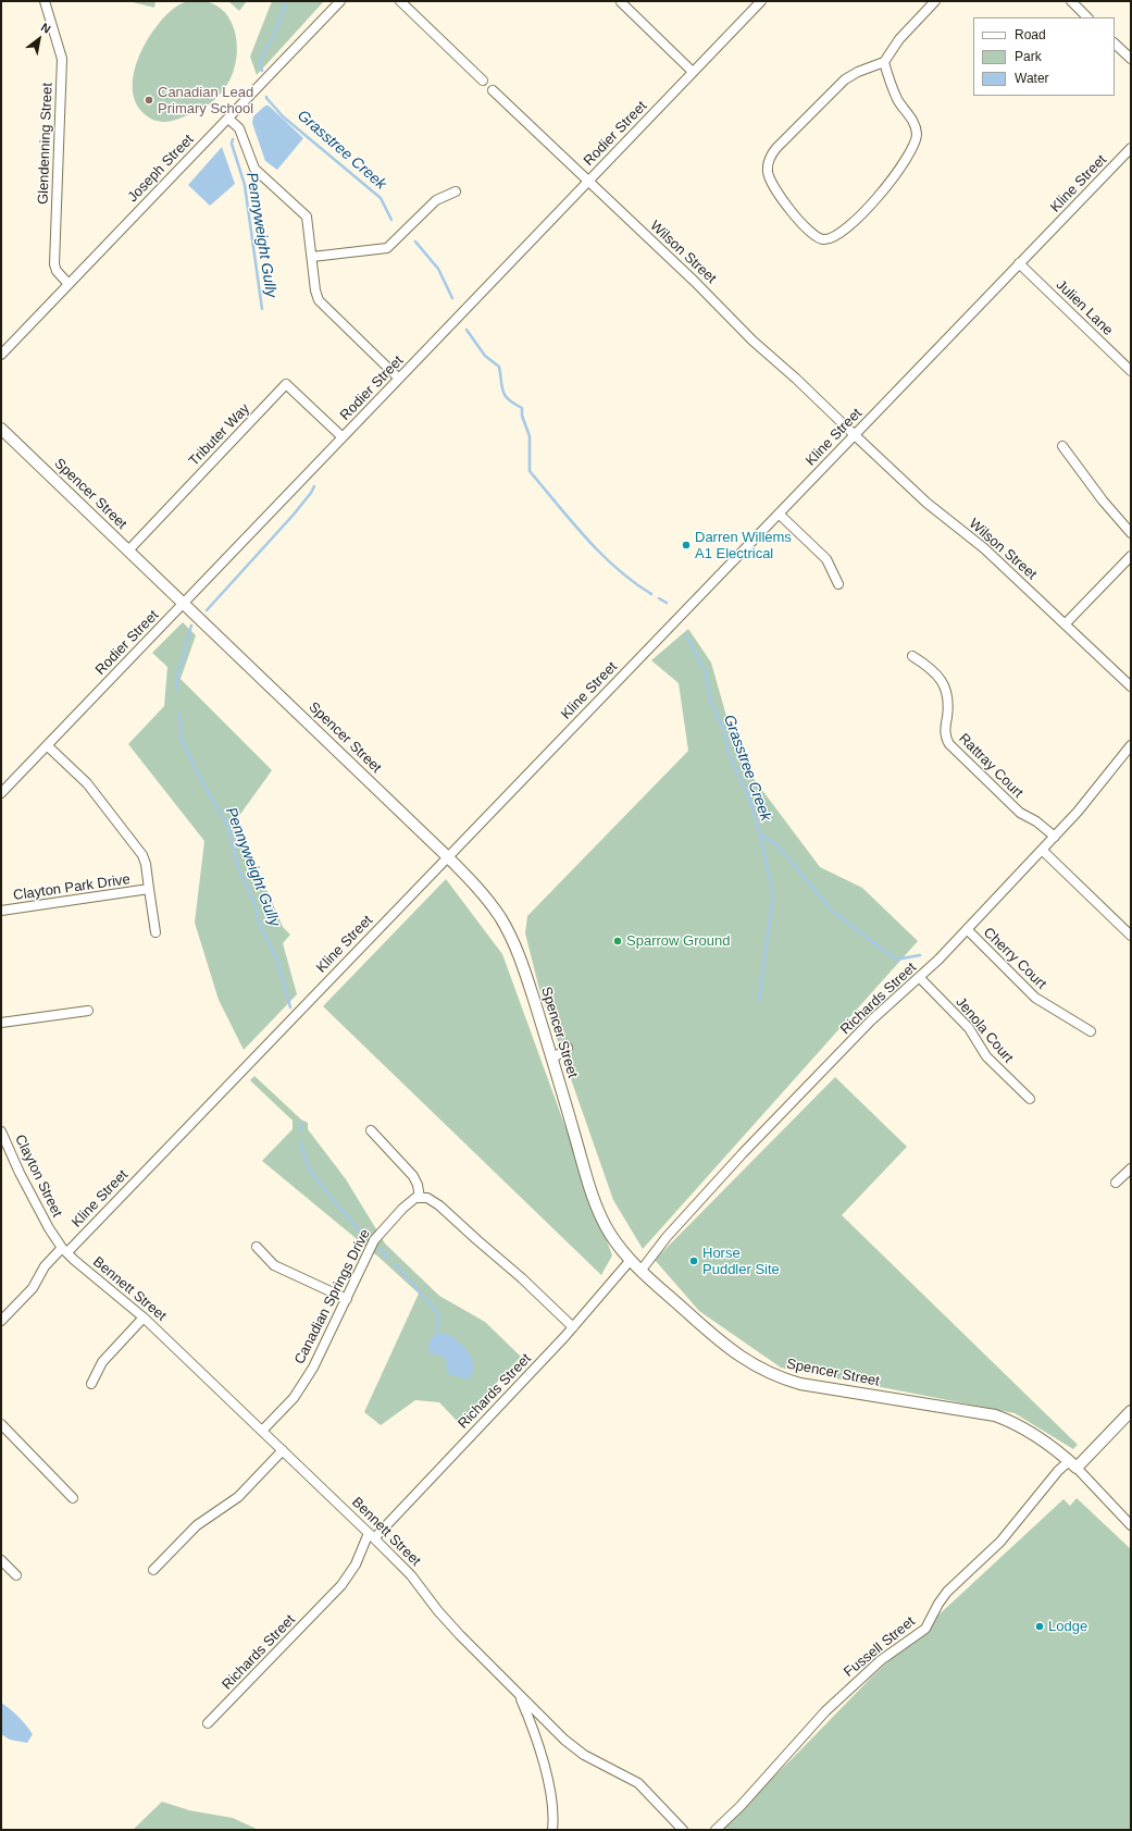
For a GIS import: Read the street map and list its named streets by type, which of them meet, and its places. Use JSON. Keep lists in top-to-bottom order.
{
  "streets": {
    "street": [
      "Rodier Street",
      "Glendenning Street",
      "Joseph Street",
      "Kline Street",
      "Wilson Street",
      "Julien Lane",
      "Tributer Way",
      "Spencer Street",
      "Rattray Court",
      "Clayton Park Drive",
      "Cherry Court",
      "Richards Street",
      "Jenola Court",
      "Clayton Street",
      "Bennett Street",
      "Canadian Springs Drive",
      "Fussell Street"
    ]
  },
  "crossings": [
    ["Rodier Street", "Wilson Street"],
    ["Rodier Street", "Tributer Way"],
    ["Rodier Street", "Spencer Street"],
    ["Rodier Street", "Clayton Park Drive"],
    ["Glendenning Street", "Joseph Street"],
    ["Kline Street", "Wilson Street"],
    ["Kline Street", "Julien Lane"],
    ["Kline Street", "Spencer Street"],
    ["Kline Street", "Clayton Street"],
    ["Kline Street", "Bennett Street"],
    ["Tributer Way", "Spencer Street"],
    ["Spencer Street", "Richards Street"],
    ["Spencer Street", "Fussell Street"],
    ["Rattray Court", "Richards Street"],
    ["Cherry Court", "Richards Street"],
    ["Richards Street", "Jenola Court"],
    ["Richards Street", "Bennett Street"],
    ["Clayton Street", "Bennett Street"],
    ["Bennett Street", "Canadian Springs Drive"]
  ],
  "water": ["Grasstree Creek", "Pennyweight Gully"],
  "places": [
    "Canadian Lead Primary School",
    "Darren Willems A1 Electrical",
    "Sparrow Ground",
    "Horse Puddler Site",
    "Lodge"
  ],
  "legend": ["Road", "Park", "Water"],
  "north": "top right"
}
